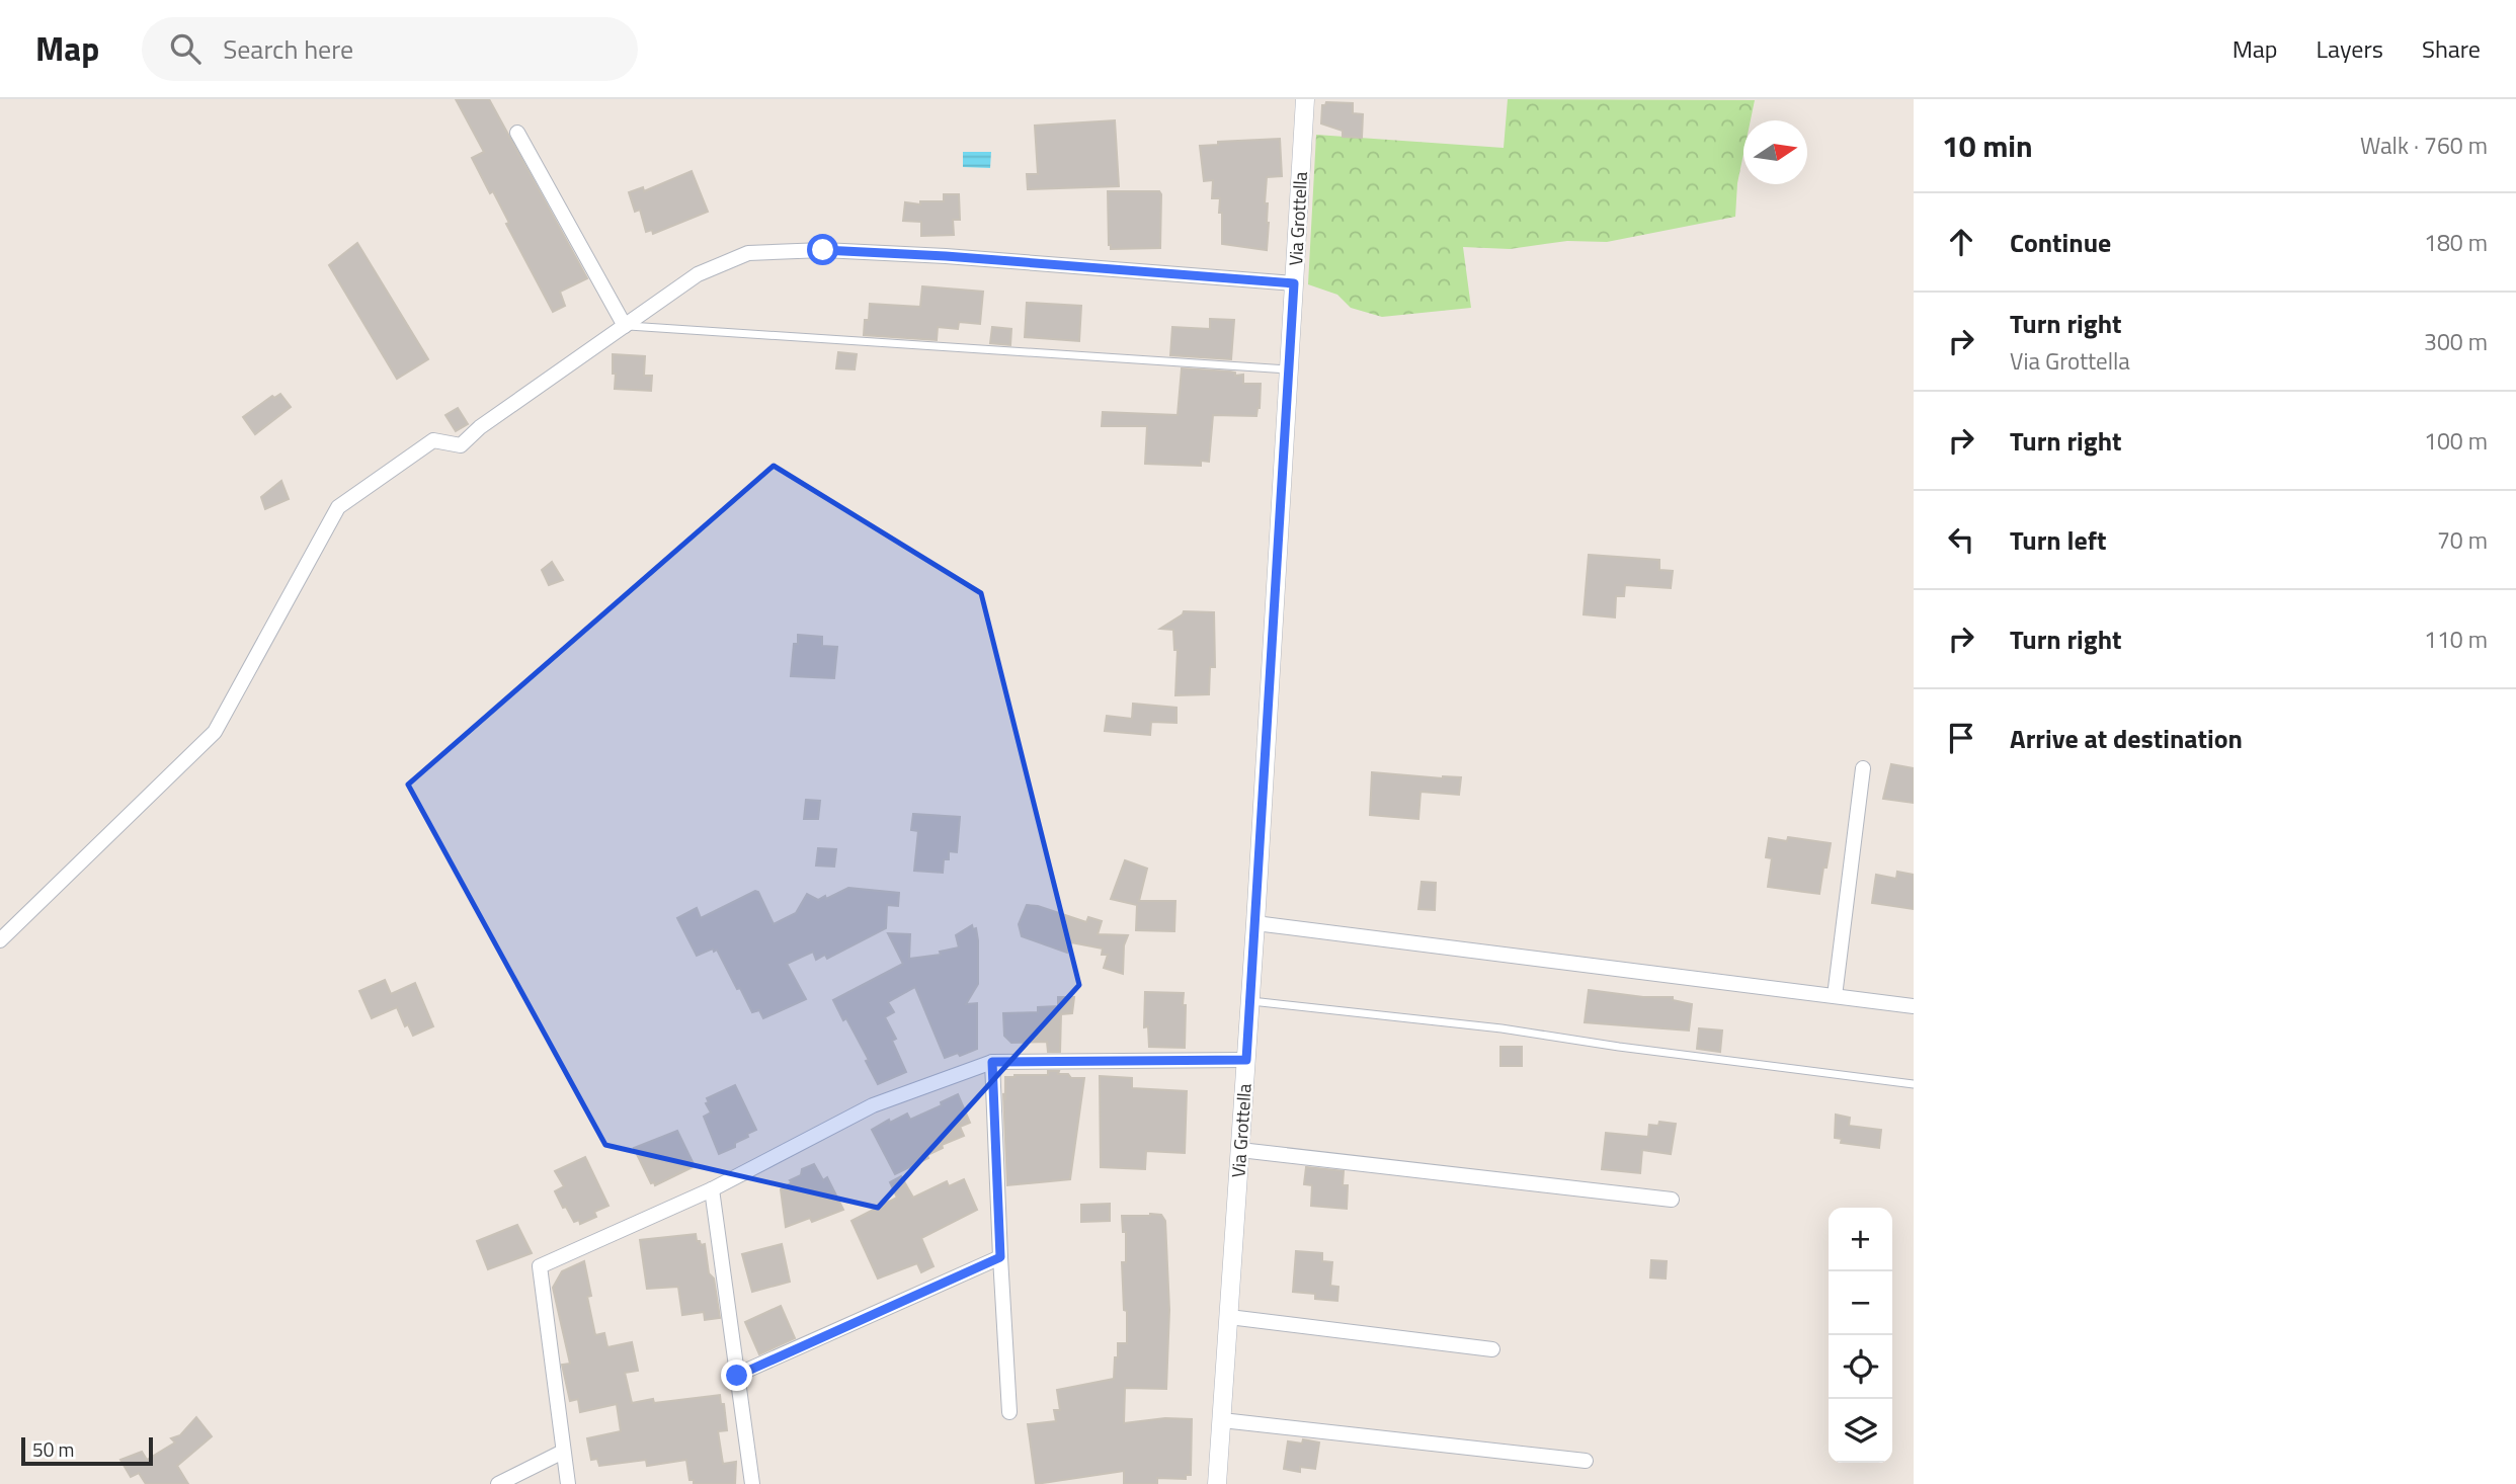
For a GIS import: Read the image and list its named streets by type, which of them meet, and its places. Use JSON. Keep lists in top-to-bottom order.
{
  "streets": {
    "street": ["Via Grottella"]
  },
  "scale_bar": "50 m",
  "north": "right",
  "page": {
    "header": "Map",
    "search": "Search here",
    "nav": ["Map", "Layers", "Share"],
    "heading": ["10 min", "Walk · 760 m"],
    "list": [
      ["Continue", "180 m"],
      ["Turn right", "Via Grottella", "300 m"],
      ["Turn right", "100 m"],
      ["Turn left", "70 m"],
      ["Turn right", "110 m"],
      "Arrive at destination"
    ],
    "map_buttons": ["+", "−"],
    "scale": "50 m"
  }
}
